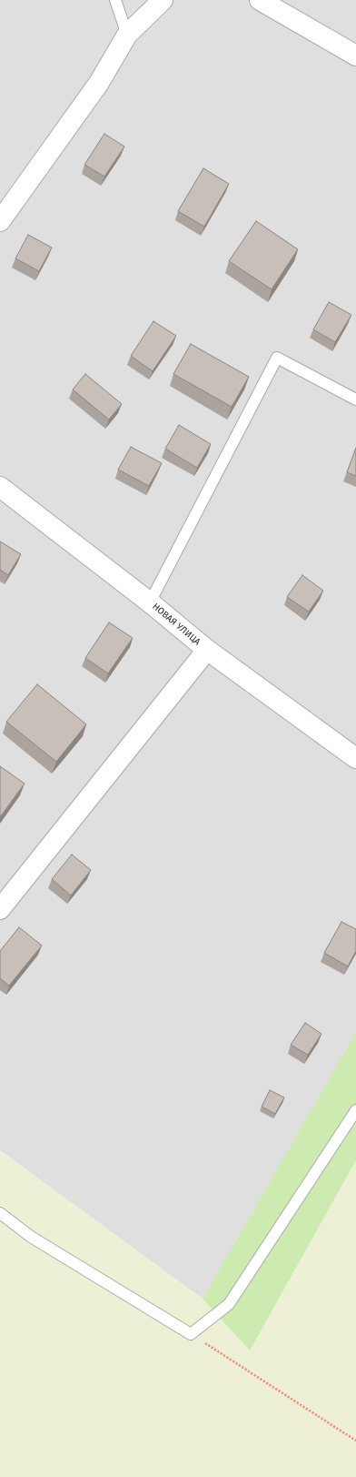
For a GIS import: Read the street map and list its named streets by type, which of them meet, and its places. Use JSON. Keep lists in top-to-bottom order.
{
  "streets": {
    "street": ["НОВАЯ УЛИЦА"]
  }
}
